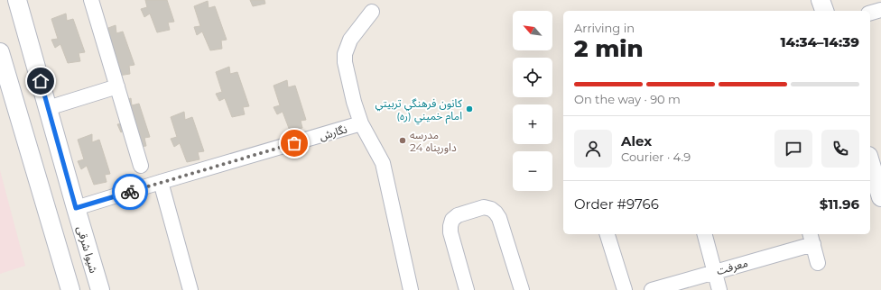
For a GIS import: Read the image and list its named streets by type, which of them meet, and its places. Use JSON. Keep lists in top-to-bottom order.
{
  "streets": {
    "street": ["نگارش", "شیوا شرقی", "معرفت"]
  },
  "crossings": [
    ["نگارش", "شیوا شرقی"]
  ],
  "places": ["كانون فرهنگي تربيتي امام خميني (ره)", "مدرسه داورپناه 24"],
  "north": "top left",
  "page": {
    "map_buttons": ["+", "−"],
    "heading": ["2 min", "Arriving in", "14:34–14:39"],
    "panel": [
      "Alex",
      "Courier · 4.9",
      "Order #9766",
      "$11.96"
    ],
    "bar": "On the way · 90 m"
  }
}
